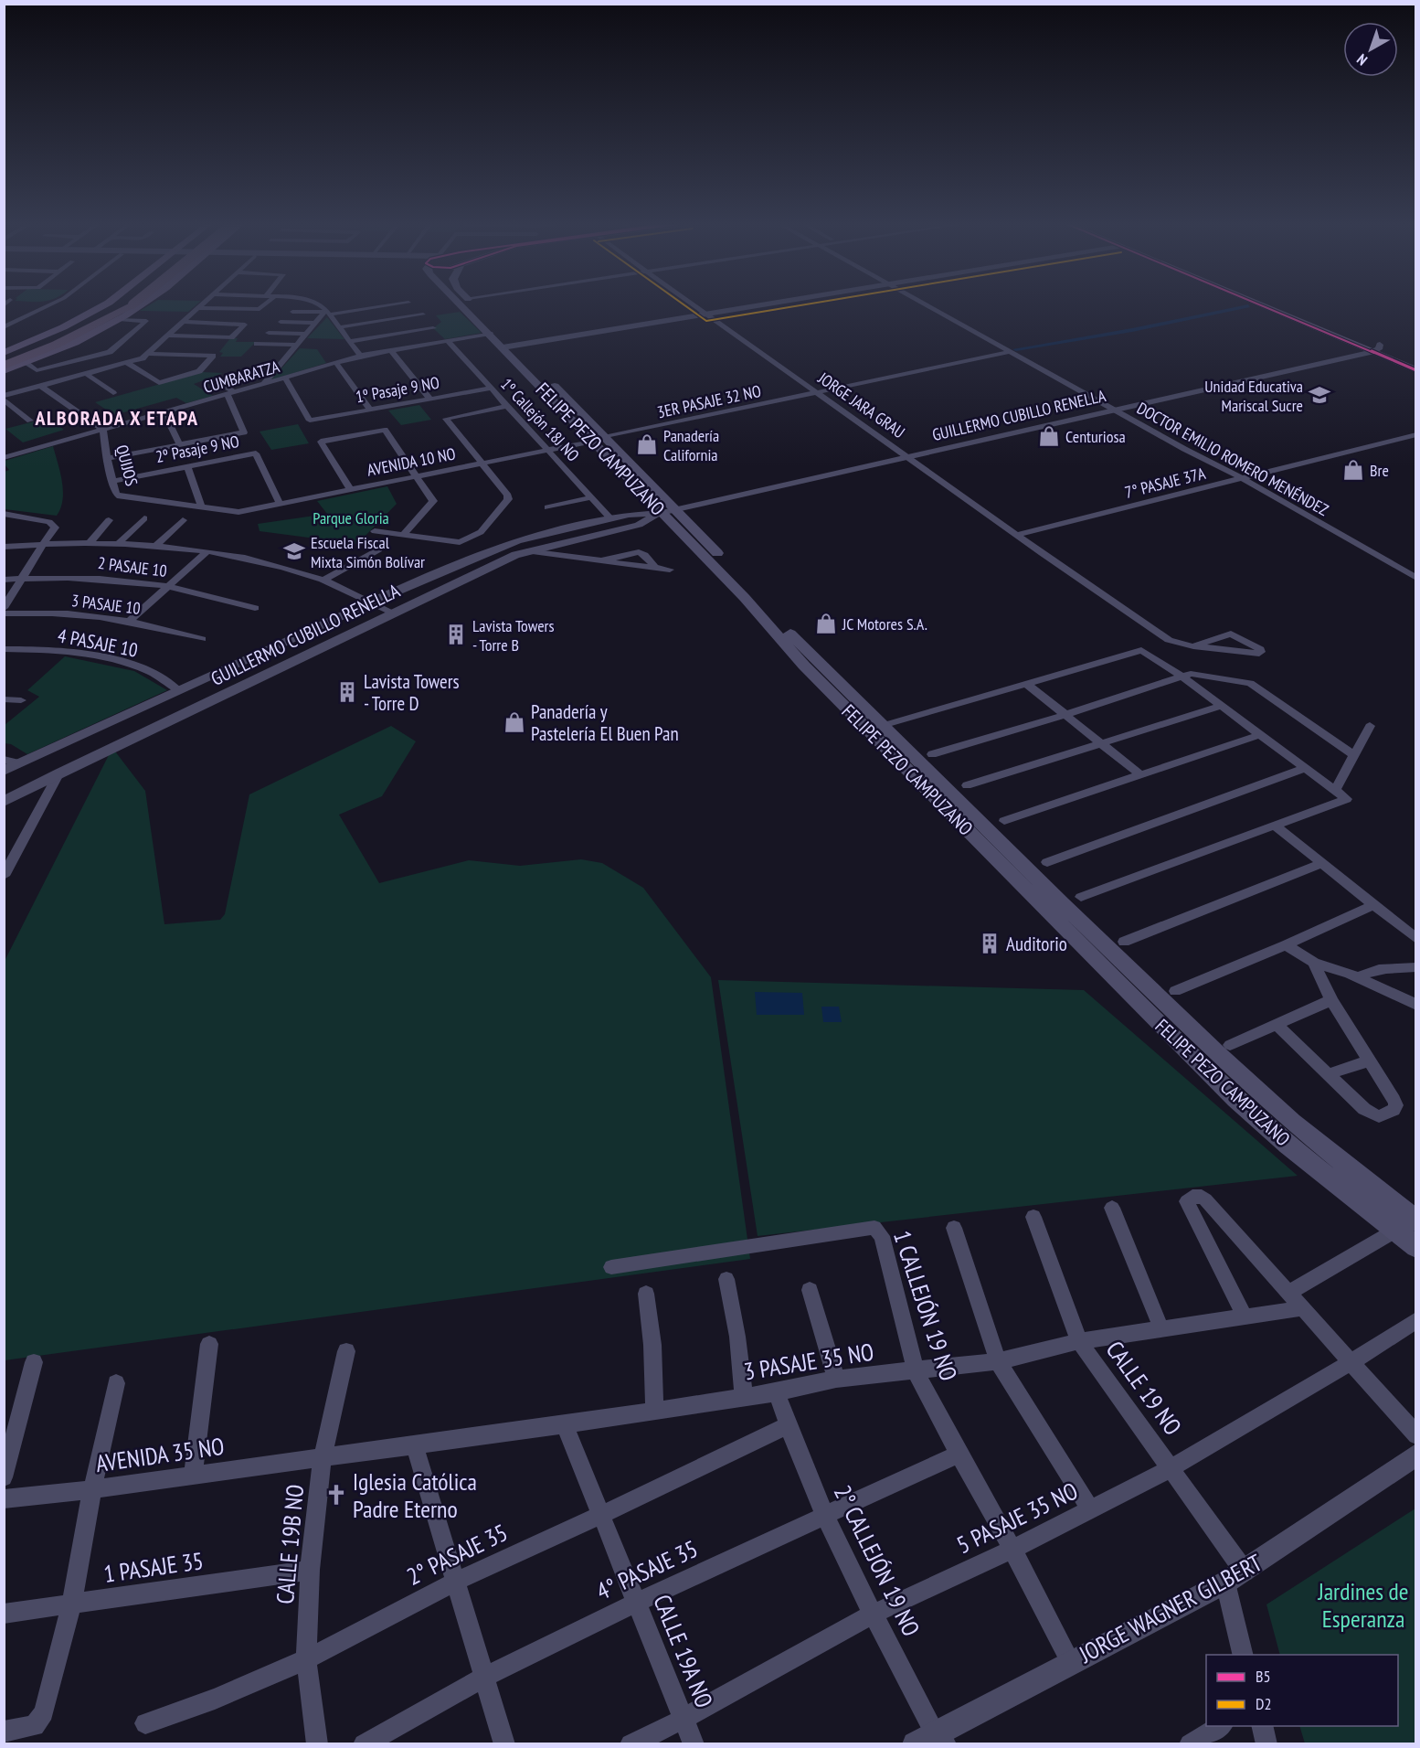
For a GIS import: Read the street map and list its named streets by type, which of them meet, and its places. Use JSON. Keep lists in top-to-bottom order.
{
  "streets": {
    "main road": ["FELIPE PEZO CAMPUZANO"],
    "street": [
      "CUMBARATZA",
      "1º Pasaje 9 NO",
      "3ER PASAJE 32 NO",
      "JORGE JARA GRAU",
      "GUILLERMO CUBILLO RENELLA",
      "1º Callejón 18J NO",
      "2º Pasaje 9 NO",
      "DOCTOR EMILIO ROMERO MENÉNDEZ",
      "AVENIDA 10 NO",
      "QUIJOS",
      "7° PASAJE 37A",
      "2 PASAJE 10",
      "3 PASAJE 10",
      "4 PASAJE 10",
      "1 CALLEJÓN 19 NO",
      "3 PASAJE 35 NO",
      "CALLE 19 NO",
      "AVENIDA 35 NO",
      "5 PASAJE 35 NO",
      "CALLE 19B NO",
      "2° PASAJE 35",
      "2° CALLEJÓN 19 NO",
      "1 PASAJE 35",
      "4° PASAJE 35",
      "JORGE WAGNER GILBERT",
      "CALLE 19A NO"
    ]
  },
  "crossings": [
    ["CUMBARATZA", "1º Pasaje 9 NO"],
    ["CUMBARATZA", "1º Callejón 18J NO"],
    ["CUMBARATZA", "FELIPE PEZO CAMPUZANO"],
    ["CUMBARATZA", "QUIJOS"],
    ["1º Pasaje 9 NO", "1º Callejón 18J NO"],
    ["3ER PASAJE 32 NO", "JORGE JARA GRAU"],
    ["3ER PASAJE 32 NO", "FELIPE PEZO CAMPUZANO"],
    ["3ER PASAJE 32 NO", "DOCTOR EMILIO ROMERO MENÉNDEZ"],
    ["JORGE JARA GRAU", "GUILLERMO CUBILLO RENELLA"],
    ["JORGE JARA GRAU", "7° PASAJE 37A"],
    ["GUILLERMO CUBILLO RENELLA", "1º Callejón 18J NO"],
    ["GUILLERMO CUBILLO RENELLA", "FELIPE PEZO CAMPUZANO"],
    ["GUILLERMO CUBILLO RENELLA", "DOCTOR EMILIO ROMERO MENÉNDEZ"],
    ["GUILLERMO CUBILLO RENELLA", "4 PASAJE 10"],
    ["1º Callejón 18J NO", "AVENIDA 10 NO"],
    ["2º Pasaje 9 NO", "AVENIDA 10 NO"],
    ["2º Pasaje 9 NO", "QUIJOS"],
    ["FELIPE PEZO CAMPUZANO", "AVENIDA 10 NO"],
    ["DOCTOR EMILIO ROMERO MENÉNDEZ", "7° PASAJE 37A"],
    ["AVENIDA 10 NO", "QUIJOS"],
    ["1 CALLEJÓN 19 NO", "3 PASAJE 35 NO"],
    ["1 CALLEJÓN 19 NO", "5 PASAJE 35 NO"],
    ["1 CALLEJÓN 19 NO", "4° PASAJE 35"],
    ["1 CALLEJÓN 19 NO", "JORGE WAGNER GILBERT"],
    ["3 PASAJE 35 NO", "CALLE 19 NO"],
    ["3 PASAJE 35 NO", "AVENIDA 35 NO"],
    ["3 PASAJE 35 NO", "CALLE 19B NO"],
    ["3 PASAJE 35 NO", "2° CALLEJÓN 19 NO"],
    ["3 PASAJE 35 NO", "CALLE 19A NO"],
    ["CALLE 19 NO", "5 PASAJE 35 NO"],
    ["CALLE 19 NO", "JORGE WAGNER GILBERT"],
    ["AVENIDA 35 NO", "CALLE 19B NO"],
    ["5 PASAJE 35 NO", "2° CALLEJÓN 19 NO"],
    ["5 PASAJE 35 NO", "CALLE 19A NO"],
    ["CALLE 19B NO", "2° PASAJE 35"],
    ["CALLE 19B NO", "1 PASAJE 35"],
    ["2° PASAJE 35", "2° CALLEJÓN 19 NO"],
    ["2° PASAJE 35", "CALLE 19A NO"],
    ["2° CALLEJÓN 19 NO", "4° PASAJE 35"],
    ["2° CALLEJÓN 19 NO", "JORGE WAGNER GILBERT"],
    ["4° PASAJE 35", "CALLE 19A NO"]
  ],
  "districts": ["ALBORADA X ETAPA"],
  "parks": ["Parque Gloria", "Jardines de Esperanza"],
  "places": {
    "school or university": ["Unidad Educativa Mariscal Sucre", "Escuela Fiscal Mixta Simón Bolívar"],
    "shop": [
      "Centuriosa",
      "Panadería California",
      "Bre",
      "JC Motores S.A.",
      "Panadería y Pastelería El Buen Pan"
    ],
    "building": ["Lavista Towers - Torre B", "Lavista Towers - Torre D", "Auditorio"],
    "church": ["Iglesia Católica Padre Eterno"]
  },
  "lines": ["transit line B5", "transit line D2"],
  "legend": ["B5", "D2"],
  "north": "bottom left"
}
